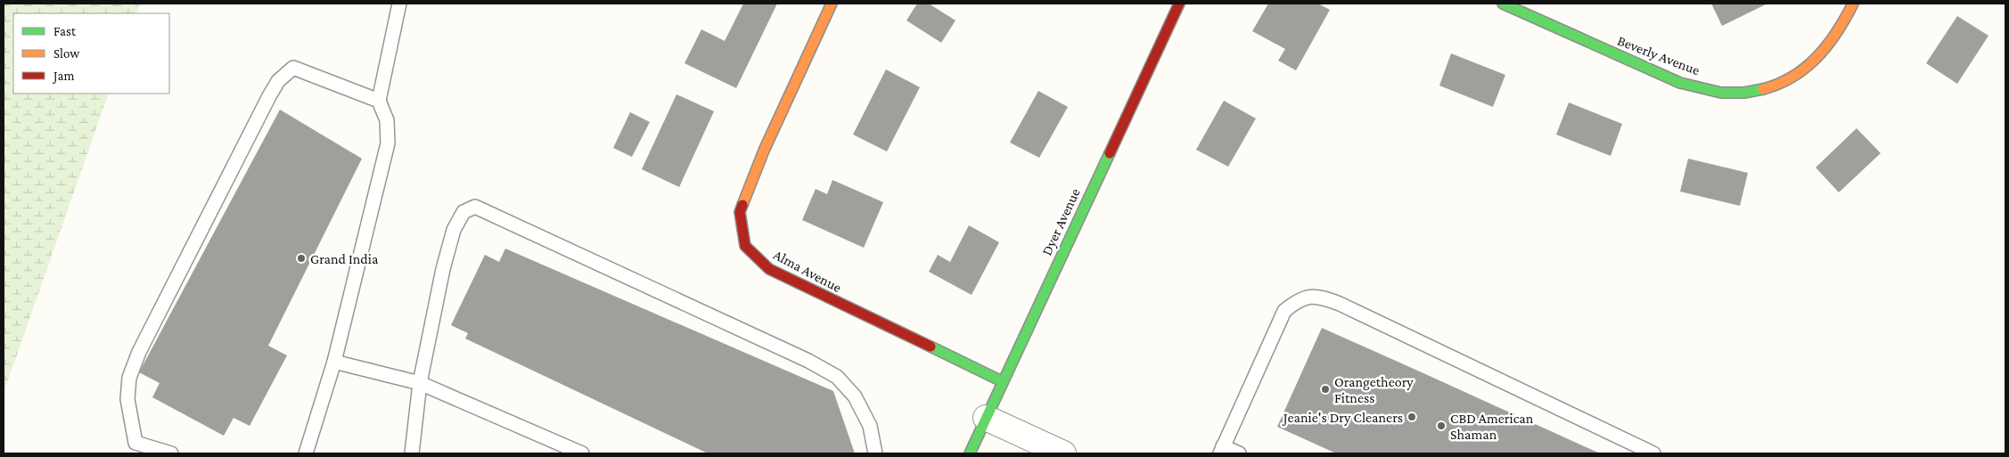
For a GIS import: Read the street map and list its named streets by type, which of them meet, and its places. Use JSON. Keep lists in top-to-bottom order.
{
  "streets": {
    "street": ["Beverly Avenue", "Dyer Avenue", "Alma Avenue"]
  },
  "crossings": [
    ["Dyer Avenue", "Alma Avenue"]
  ],
  "places": [
    "Grand India",
    "Orangetheory Fitness",
    "Jeanie's Dry Cleaners",
    "CBD American Shaman"
  ],
  "legend": ["Fast", "Slow", "Jam"]
}
